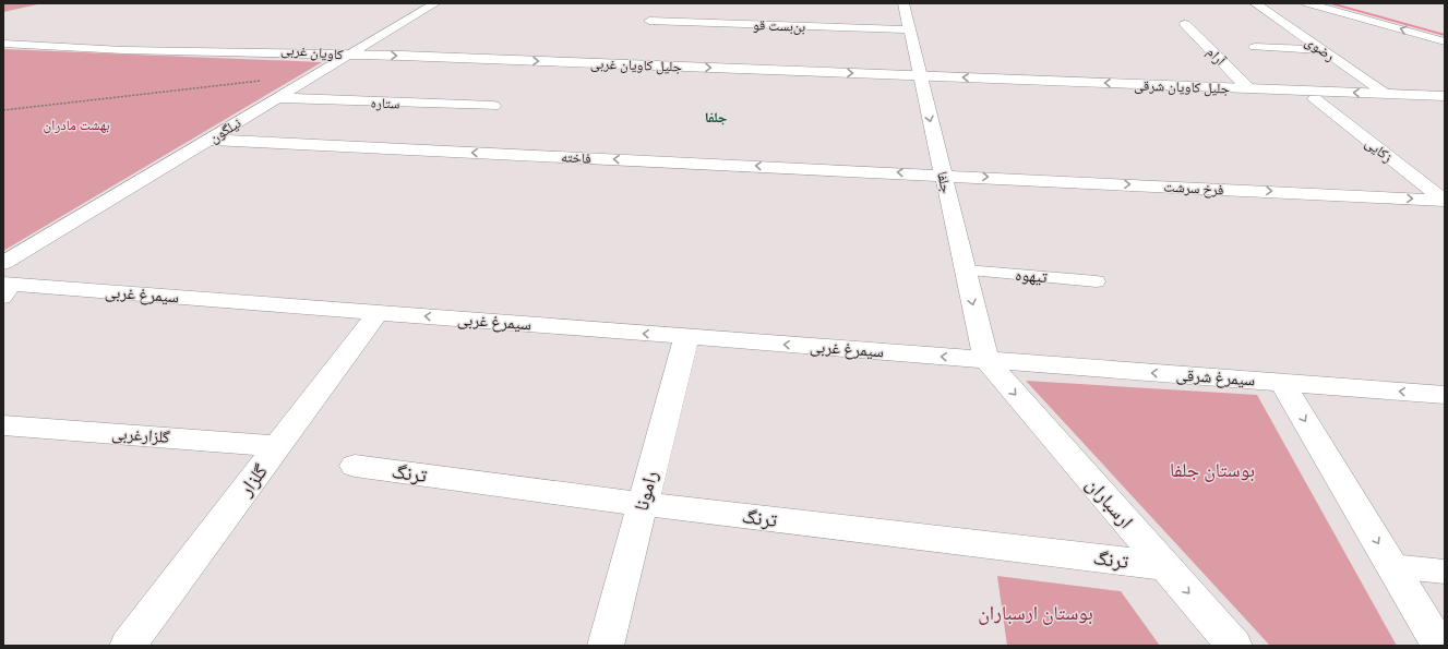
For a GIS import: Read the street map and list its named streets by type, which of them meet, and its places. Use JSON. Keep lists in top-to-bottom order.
{
  "streets": {
    "street": [
      "بن‌بست قو",
      "رضوی",
      "کاویان غربی",
      "آرام",
      "جلیل کاویان غربی",
      "جلیل کاویان شرقی",
      "ستاره",
      "نیلگون",
      "زکایی",
      "فاخته",
      "جلفا",
      "فرخ سرشت",
      "سیمرغ غربی",
      "سیمرغ شرقی",
      "گلزارغربی",
      "ترنگ",
      "گلزار",
      "رامونا",
      "ارسباران"
    ],
    "lane": ["تیهوه"]
  },
  "crossings": [
    ["بن‌بست قو", "جلفا"],
    ["رضوی", "جلیل کاویان شرقی"],
    ["کاویان غربی", "جلیل کاویان غربی"],
    ["کاویان غربی", "نیلگون"],
    ["آرام", "جلیل کاویان شرقی"],
    ["جلیل کاویان غربی", "جلیل کاویان شرقی"],
    ["جلیل کاویان غربی", "نیلگون"],
    ["جلیل کاویان غربی", "جلفا"],
    ["جلیل کاویان شرقی", "جلفا"],
    ["ستاره", "نیلگون"],
    ["نیلگون", "فاخته"],
    ["زکایی", "فرخ سرشت"],
    ["فاخته", "جلفا"],
    ["فاخته", "فرخ سرشت"],
    ["جلفا", "فرخ سرشت"],
    ["جلفا", "تیهوه"],
    ["جلفا", "سیمرغ غربی"],
    ["جلفا", "سیمرغ شرقی"],
    ["جلفا", "ارسباران"],
    ["سیمرغ غربی", "سیمرغ شرقی"],
    ["سیمرغ غربی", "گلزار"],
    ["سیمرغ غربی", "رامونا"],
    ["سیمرغ غربی", "ارسباران"],
    ["سیمرغ شرقی", "ارسباران"],
    ["گلزارغربی", "گلزار"],
    ["ترنگ", "رامونا"],
    ["ترنگ", "ارسباران"]
  ],
  "one_way": [
    "جلیل کاویان غربی",
    "فاخته",
    "جلفا",
    "سیمرغ غربی",
    "سیمرغ شرقی"
  ],
  "districts": ["جلفا"],
  "parks": ["بهشت مادران", "بوستان جلفا", "بوستان ارسباران"]
}
